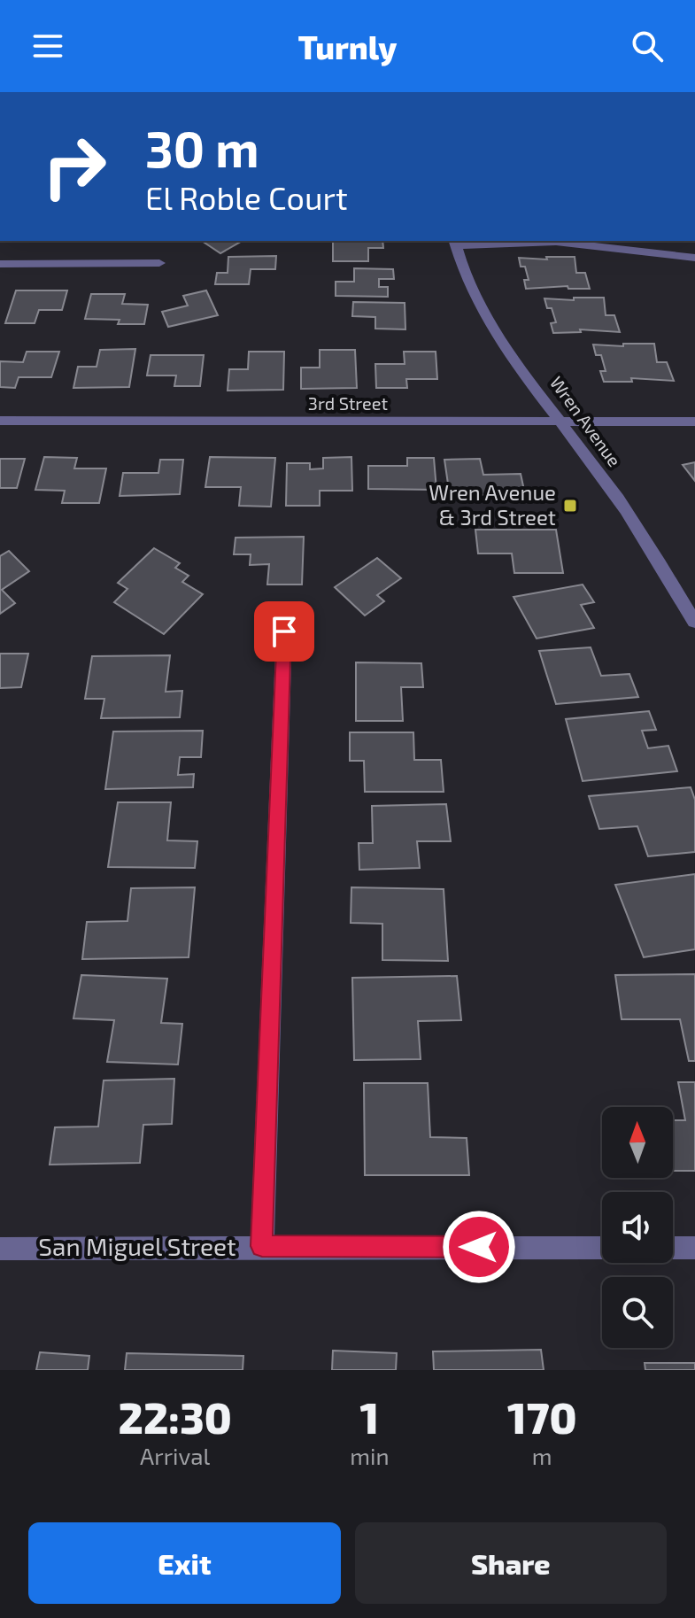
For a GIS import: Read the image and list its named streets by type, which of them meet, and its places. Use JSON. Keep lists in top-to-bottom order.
{
  "streets": {
    "street": ["3rd Street", "Wren Avenue", "San Miguel Street"]
  },
  "crossings": [
    ["3rd Street", "Wren Avenue"]
  ],
  "places": {
    "transit": ["Wren Avenue & 3rd Street"]
  },
  "north": "top",
  "page": {
    "header": "Turnly",
    "turn": ["30 m", "El Roble Court"],
    "eta": [
      "22:30",
      "Arrival",
      "1",
      "min",
      "170",
      "m"
    ],
    "buttons": ["Exit", "Share"]
  }
}
